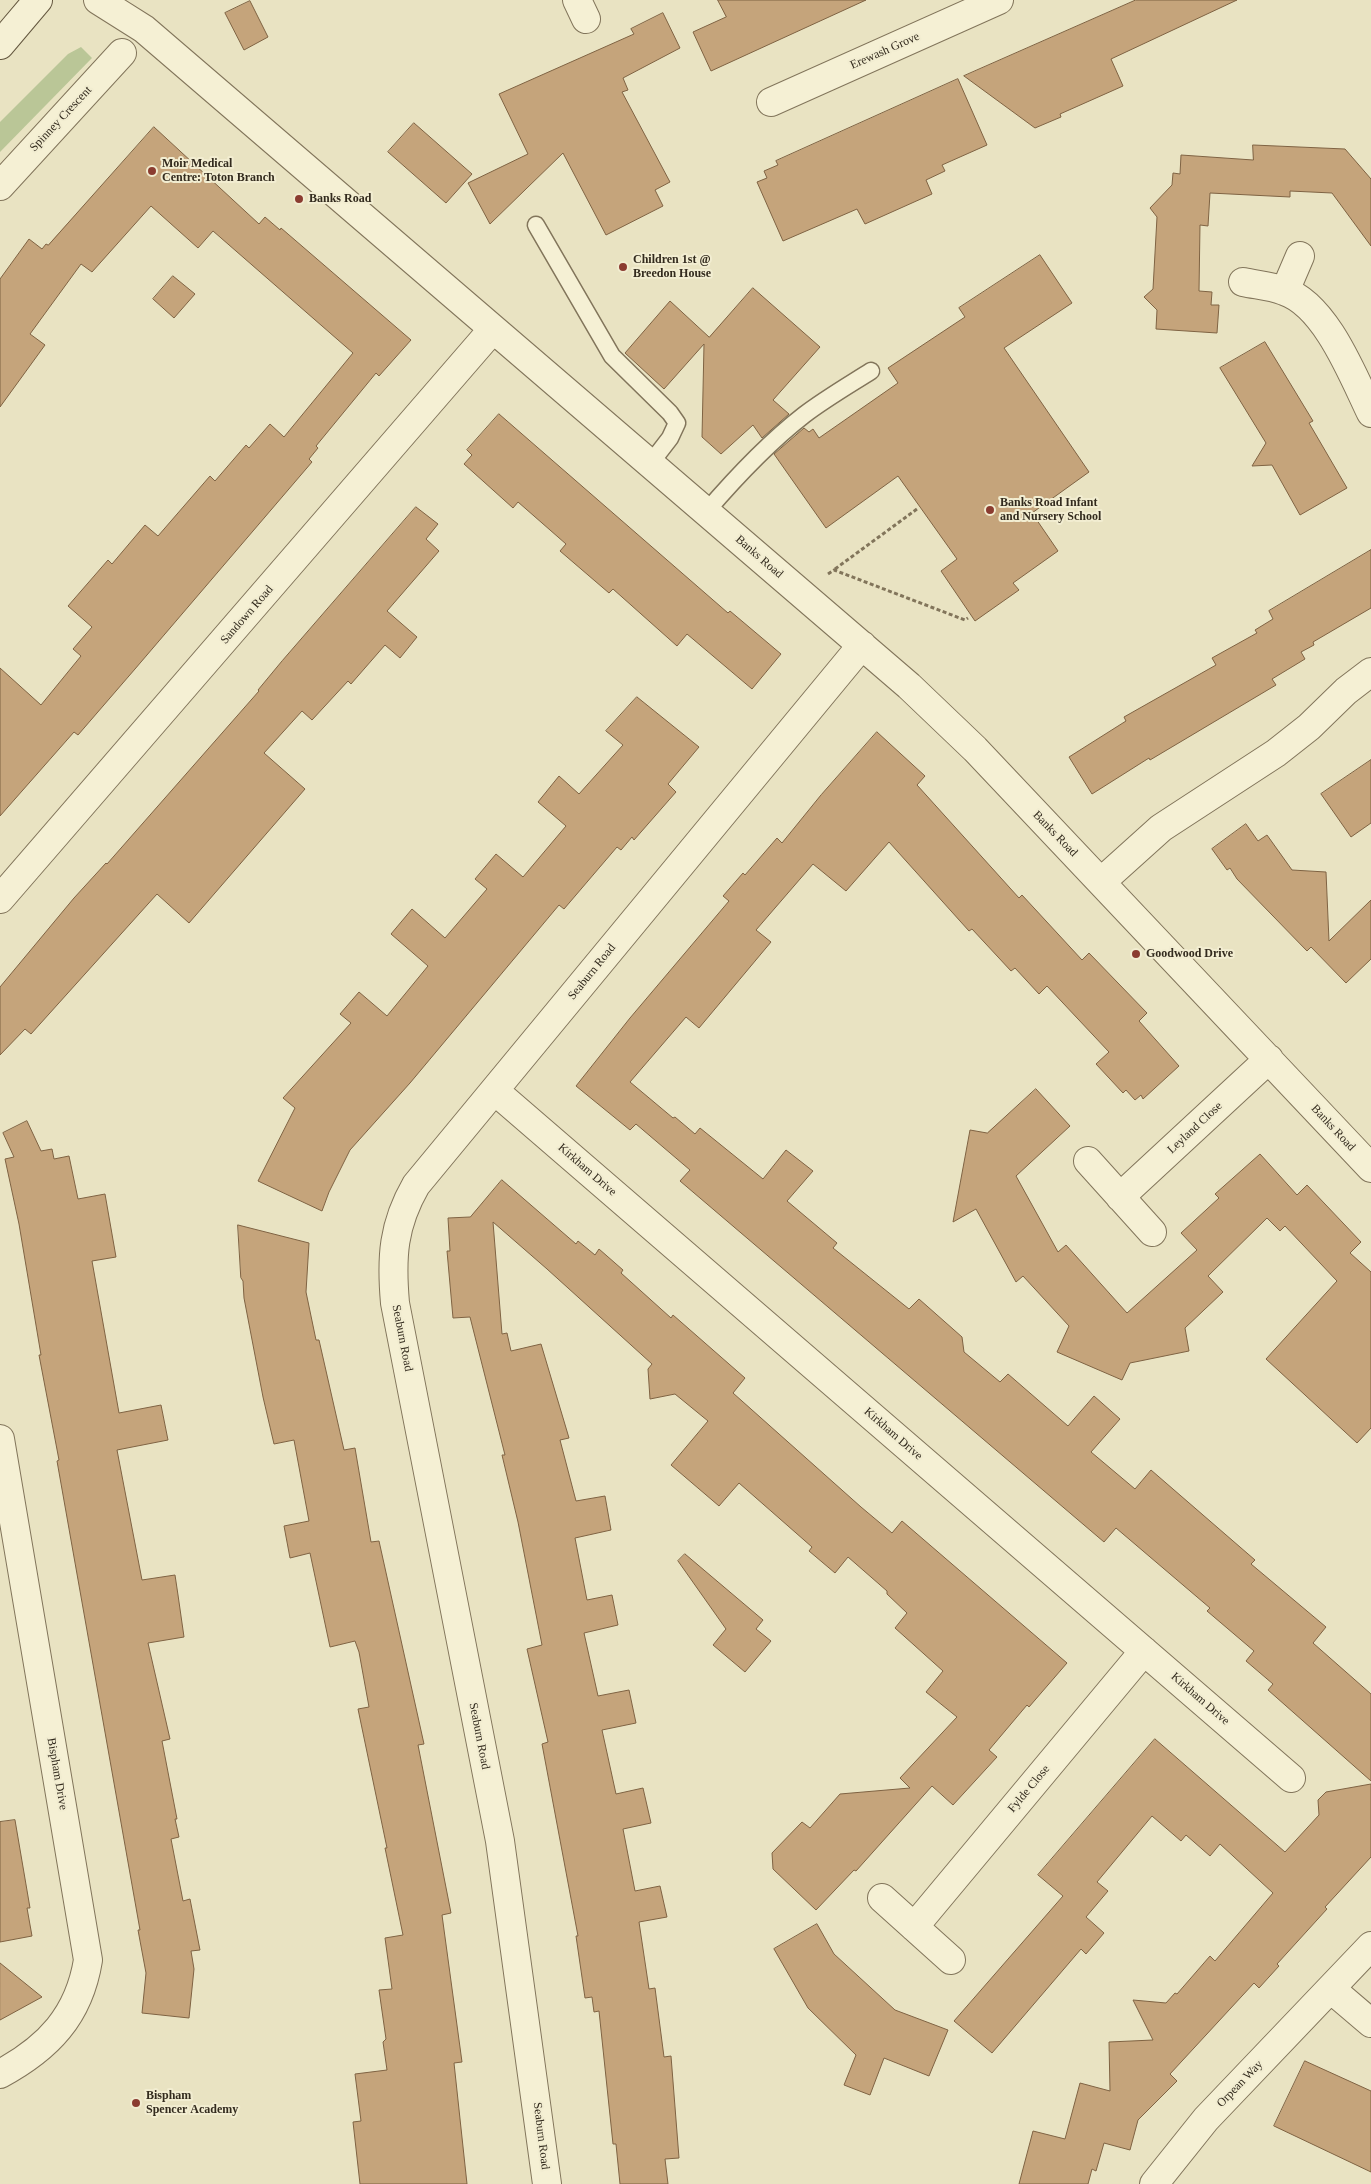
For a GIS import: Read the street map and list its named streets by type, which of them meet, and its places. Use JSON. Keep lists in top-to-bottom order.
{
  "streets": {
    "street": [
      "Erewash Grove",
      "Spinney Crescent",
      "Banks Road",
      "Sandown Road",
      "Seaburn Road",
      "Leyland Close",
      "Kirkham Drive",
      "Bispham Drive",
      "Fylde Close",
      "Orpean Way"
    ]
  },
  "crossings": [
    ["Banks Road", "Sandown Road"],
    ["Banks Road", "Seaburn Road"],
    ["Banks Road", "Leyland Close"],
    ["Seaburn Road", "Kirkham Drive"],
    ["Kirkham Drive", "Fylde Close"]
  ],
  "places": [
    "Moir Medical Centre: Toton Branch",
    "Banks Road",
    "Children 1st @ Breedon House",
    "Banks Road Infant and Nursery School",
    "Goodwood Drive",
    "Bispham Spencer Academy"
  ]
}
